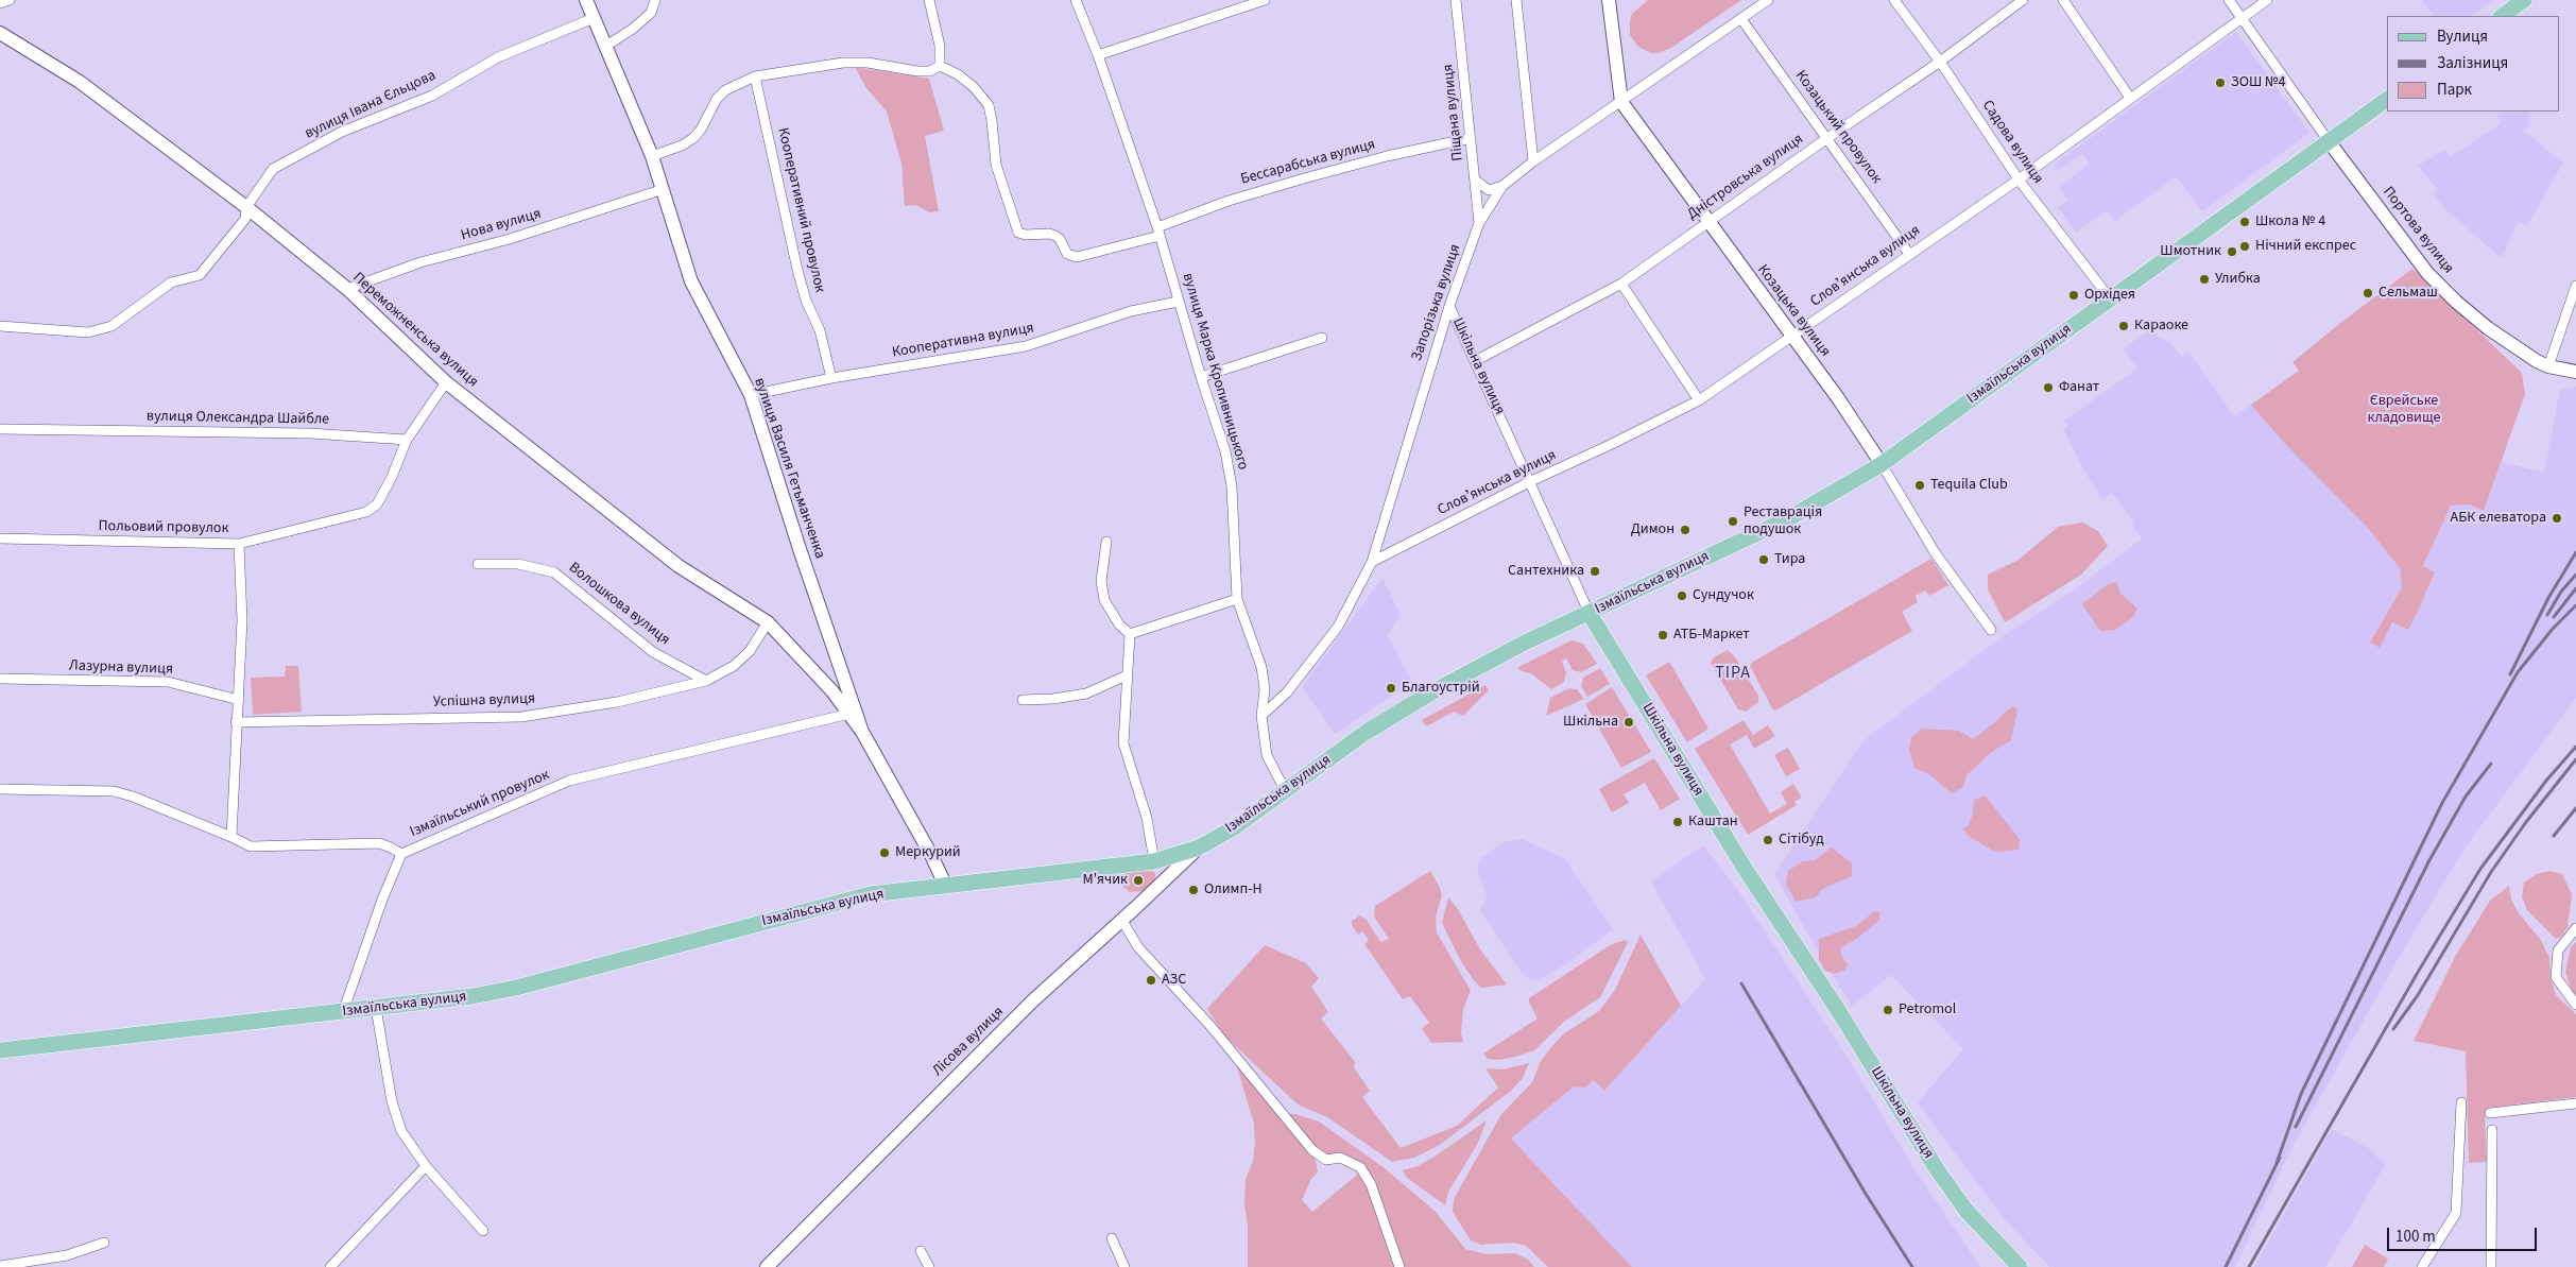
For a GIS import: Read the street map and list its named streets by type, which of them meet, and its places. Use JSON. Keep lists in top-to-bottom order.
{
  "streets": {
    "main road": ["Ізмаїльська вулиця", "Шкільна вулиця"],
    "street": [
      "вулиця Івана Єльцова",
      "Піщана вулиця",
      "Козацький провулок",
      "Садова вулиця",
      "Бессарабська вулиця",
      "Дністровська вулиця",
      "Кооперативний провулок",
      "Нова вулиця",
      "Портова вулиця",
      "Словʼянська вулиця",
      "Запорізька вулиця",
      "Козацька вулиця",
      "Переможненська вулиця",
      "Кооперативна вулиця",
      "вулиця Марка Кропивницького",
      "вулиця Олександра Шайбле",
      "вулиця Василя Гетьманченка",
      "Польовий провулок",
      "Волошкова вулиця",
      "Лазурна вулиця",
      "Успішна вулиця",
      "Ізмаїльський провулок",
      "Лісова вулиця"
    ]
  },
  "crossings": [
    ["вулиця Івана Єльцова", "Переможненська вулиця"],
    ["вулиця Івана Єльцова", "вулиця Василя Гетьманченка"],
    ["Піщана вулиця", "Бессарабська вулиця"],
    ["Піщана вулиця", "Запорізька вулиця"],
    ["Козацький провулок", "Дністровська вулиця"],
    ["Козацький провулок", "Словʼянська вулиця"],
    ["Козацький провулок", "Запорізька вулиця"],
    ["Садова вулиця", "Дністровська вулиця"],
    ["Садова вулиця", "Словʼянська вулиця"],
    ["Садова вулиця", "Ізмаїльська вулиця"],
    ["Бессарабська вулиця", "вулиця Марка Кропивницького"],
    ["Дністровська вулиця", "Козацька вулиця"],
    ["Дністровська вулиця", "Шкільна вулиця"],
    ["Кооперативний провулок", "Кооперативна вулиця"],
    ["Нова вулиця", "Переможненська вулиця"],
    ["Нова вулиця", "вулиця Василя Гетьманченка"],
    ["Портова вулиця", "Ізмаїльська вулиця"],
    ["Словʼянська вулиця", "Запорізька вулиця"],
    ["Словʼянська вулиця", "Козацька вулиця"],
    ["Словʼянська вулиця", "Шкільна вулиця"],
    ["Запорізька вулиця", "Козацька вулиця"],
    ["Запорізька вулиця", "Шкільна вулиця"],
    ["Запорізька вулиця", "вулиця Марка Кропивницького"],
    ["Козацька вулиця", "Ізмаїльська вулиця"],
    ["Переможненська вулиця", "вулиця Василя Гетьманченка"],
    ["Переможненська вулиця", "Успішна вулиця"],
    ["Переможненська вулиця", "Ізмаїльський провулок"],
    ["Кооперативна вулиця", "вулиця Марка Кропивницького"],
    ["Кооперативна вулиця", "вулиця Василя Гетьманченка"],
    ["Ізмаїльська вулиця", "Шкільна вулиця"],
    ["Ізмаїльська вулиця", "вулиця Марка Кропивницького"],
    ["Ізмаїльська вулиця", "вулиця Василя Гетьманченка"],
    ["Ізмаїльська вулиця", "Лісова вулиця"],
    ["вулиця Олександра Шайбле", "Польовий провулок"],
    ["Волошкова вулиця", "Успішна вулиця"]
  ],
  "districts": ["ТІРА"],
  "parks": ["Єврейське кладовище"],
  "places": [
    "ЗОШ №4",
    "Школа № 4",
    "Нічний експрес",
    "Шмотник",
    "Улибка",
    "Сельмаш",
    "Орхідея",
    "Караоке",
    "Фанат",
    "Tequila Club",
    "АБК елеватора",
    "Реставрація подушок",
    "Димон",
    "Тира",
    "Сантехника",
    "Сундучок",
    "АТБ-Маркет",
    "Благоустрій",
    "Шкільна",
    "Каштан",
    "Сітібуд",
    "Меркурий",
    "М'ячик",
    "Олимп-Н",
    "АЗС",
    "Petromol"
  ],
  "legend": ["Вулиця", "Залізниця", "Парк"],
  "scale_bar": "100 m"
}
